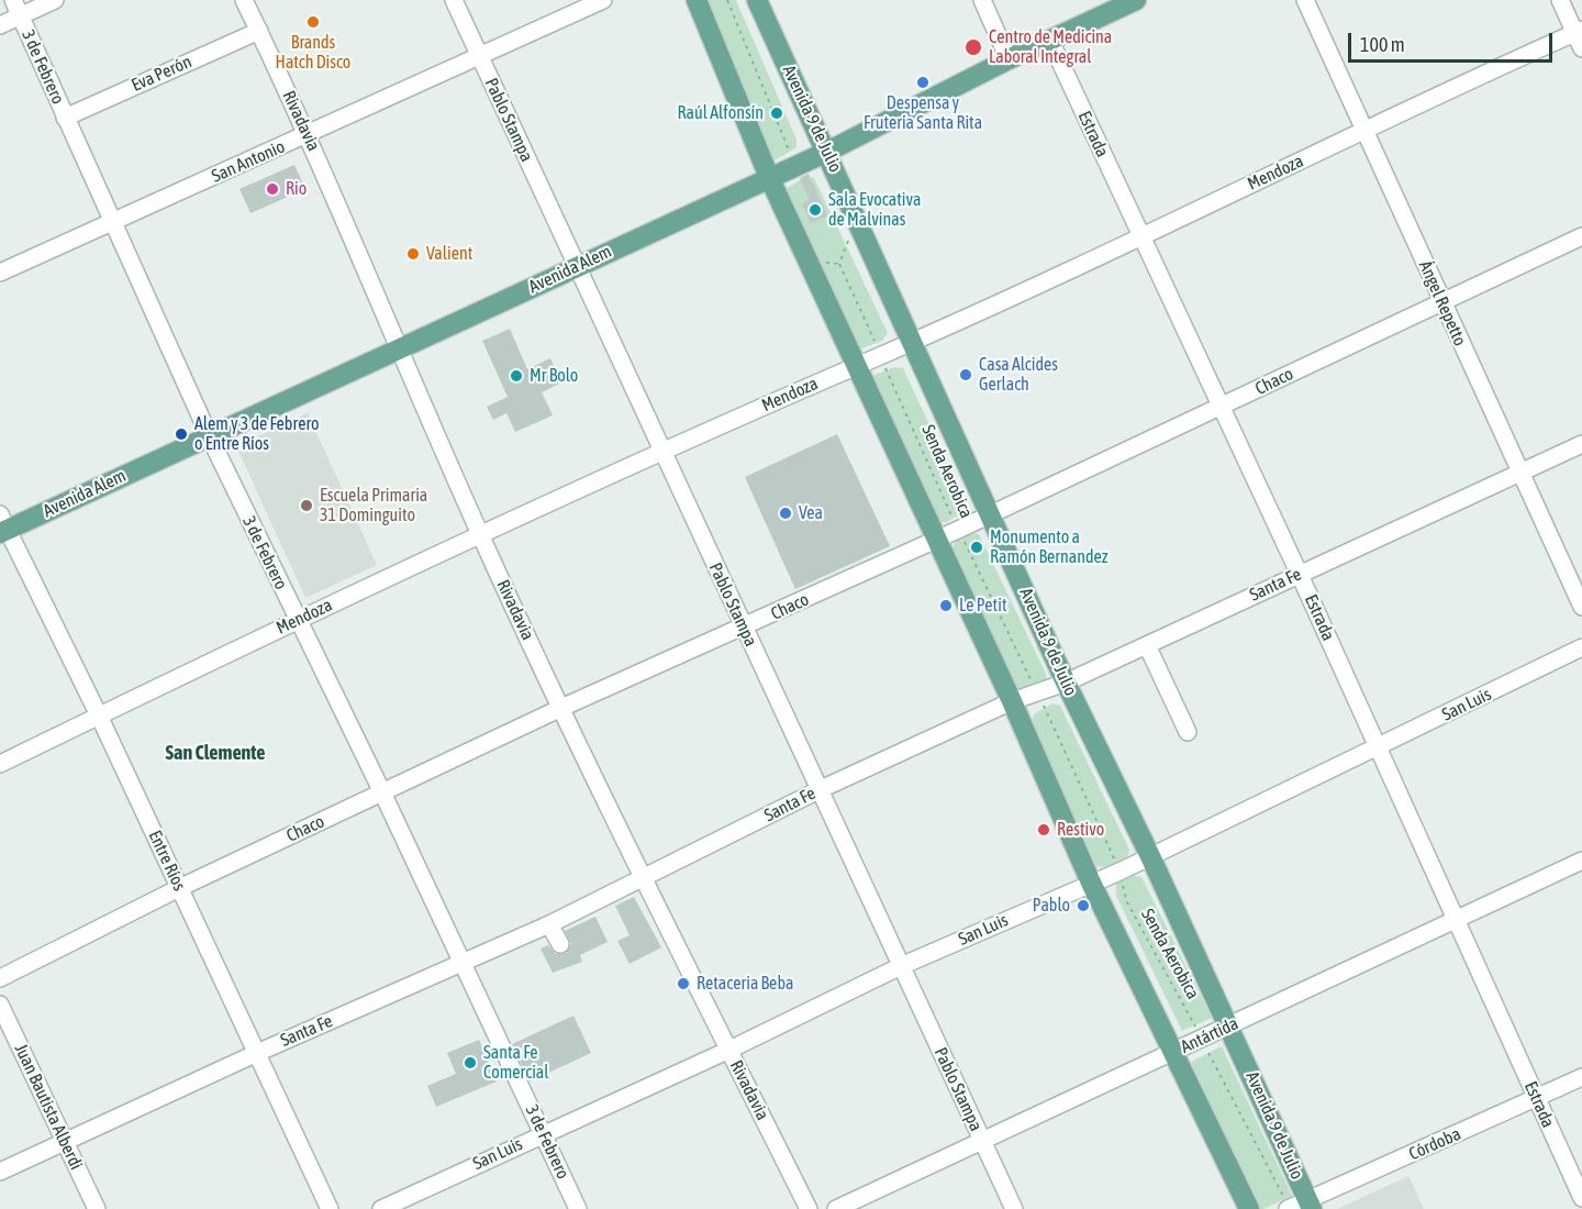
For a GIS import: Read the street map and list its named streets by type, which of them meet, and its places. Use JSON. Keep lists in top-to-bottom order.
{
  "streets": {
    "main road": ["Avenida 9 de Julio", "Avenida Alem"],
    "street": [
      "3 de Febrero",
      "Eva Perón",
      "Pablo Stampa",
      "Rivadavia",
      "Estrada",
      "San Antonio",
      "Mendoza",
      "Ángel Repetto",
      "Chaco",
      "Santa Fe",
      "San Luis",
      "Entre Ríos",
      "Antártida",
      "Juan Bautista Alberdi",
      "Córdoba"
    ],
    "path": ["Senda Aerobica"]
  },
  "crossings": [
    ["3 de Febrero", "Eva Perón"],
    ["3 de Febrero", "San Antonio"],
    ["3 de Febrero", "Mendoza"],
    ["3 de Febrero", "Avenida Alem"],
    ["3 de Febrero", "Chaco"],
    ["3 de Febrero", "Santa Fe"],
    ["3 de Febrero", "San Luis"],
    ["Eva Perón", "Rivadavia"],
    ["Avenida 9 de Julio", "Mendoza"],
    ["Avenida 9 de Julio", "Avenida Alem"],
    ["Avenida 9 de Julio", "Chaco"],
    ["Avenida 9 de Julio", "Senda Aerobica"],
    ["Avenida 9 de Julio", "Santa Fe"],
    ["Avenida 9 de Julio", "San Luis"],
    ["Avenida 9 de Julio", "Antártida"],
    ["Avenida 9 de Julio", "Córdoba"],
    ["Pablo Stampa", "San Antonio"],
    ["Pablo Stampa", "Mendoza"],
    ["Pablo Stampa", "Avenida Alem"],
    ["Pablo Stampa", "Chaco"],
    ["Pablo Stampa", "Santa Fe"],
    ["Pablo Stampa", "San Luis"],
    ["Pablo Stampa", "Antártida"],
    ["Rivadavia", "San Antonio"],
    ["Rivadavia", "Mendoza"],
    ["Rivadavia", "Avenida Alem"],
    ["Rivadavia", "Chaco"],
    ["Rivadavia", "Santa Fe"],
    ["Rivadavia", "San Luis"],
    ["Estrada", "Mendoza"],
    ["Estrada", "Avenida Alem"],
    ["Estrada", "Chaco"],
    ["Estrada", "Santa Fe"],
    ["Estrada", "San Luis"],
    ["Estrada", "Antártida"],
    ["Estrada", "Córdoba"],
    ["Mendoza", "Ángel Repetto"],
    ["Mendoza", "Senda Aerobica"],
    ["Mendoza", "Entre Ríos"],
    ["Avenida Alem", "Entre Ríos"],
    ["Ángel Repetto", "Chaco"],
    ["Ángel Repetto", "Santa Fe"],
    ["Chaco", "Senda Aerobica"],
    ["Chaco", "Entre Ríos"],
    ["Senda Aerobica", "Santa Fe"],
    ["Senda Aerobica", "San Luis"],
    ["Senda Aerobica", "Antártida"],
    ["Senda Aerobica", "Córdoba"],
    ["Santa Fe", "Entre Ríos"],
    ["Santa Fe", "Juan Bautista Alberdi"]
  ],
  "districts": ["San Clemente"],
  "places": [
    "Brands Hatch Disco",
    "Centro de Medicina Laboral Integral",
    "Despensa y Frutería Santa Rita",
    "Raúl Alfonsín",
    "Rio",
    "Sala Evocativa de Malvinas",
    "Valient",
    "Casa Alcides Gerlach",
    "Mr Bolo",
    "Alem y 3 de Febrero o Entre Ríos",
    "Escuela Primaria 31 Dominguito",
    "Vea",
    "Monumento a Ramón Bernandez",
    "Le Petit",
    "Restivo",
    "Pablo",
    "Retaceria Beba",
    "Santa Fe Comercial"
  ],
  "scale_bar": "100 m"
}
